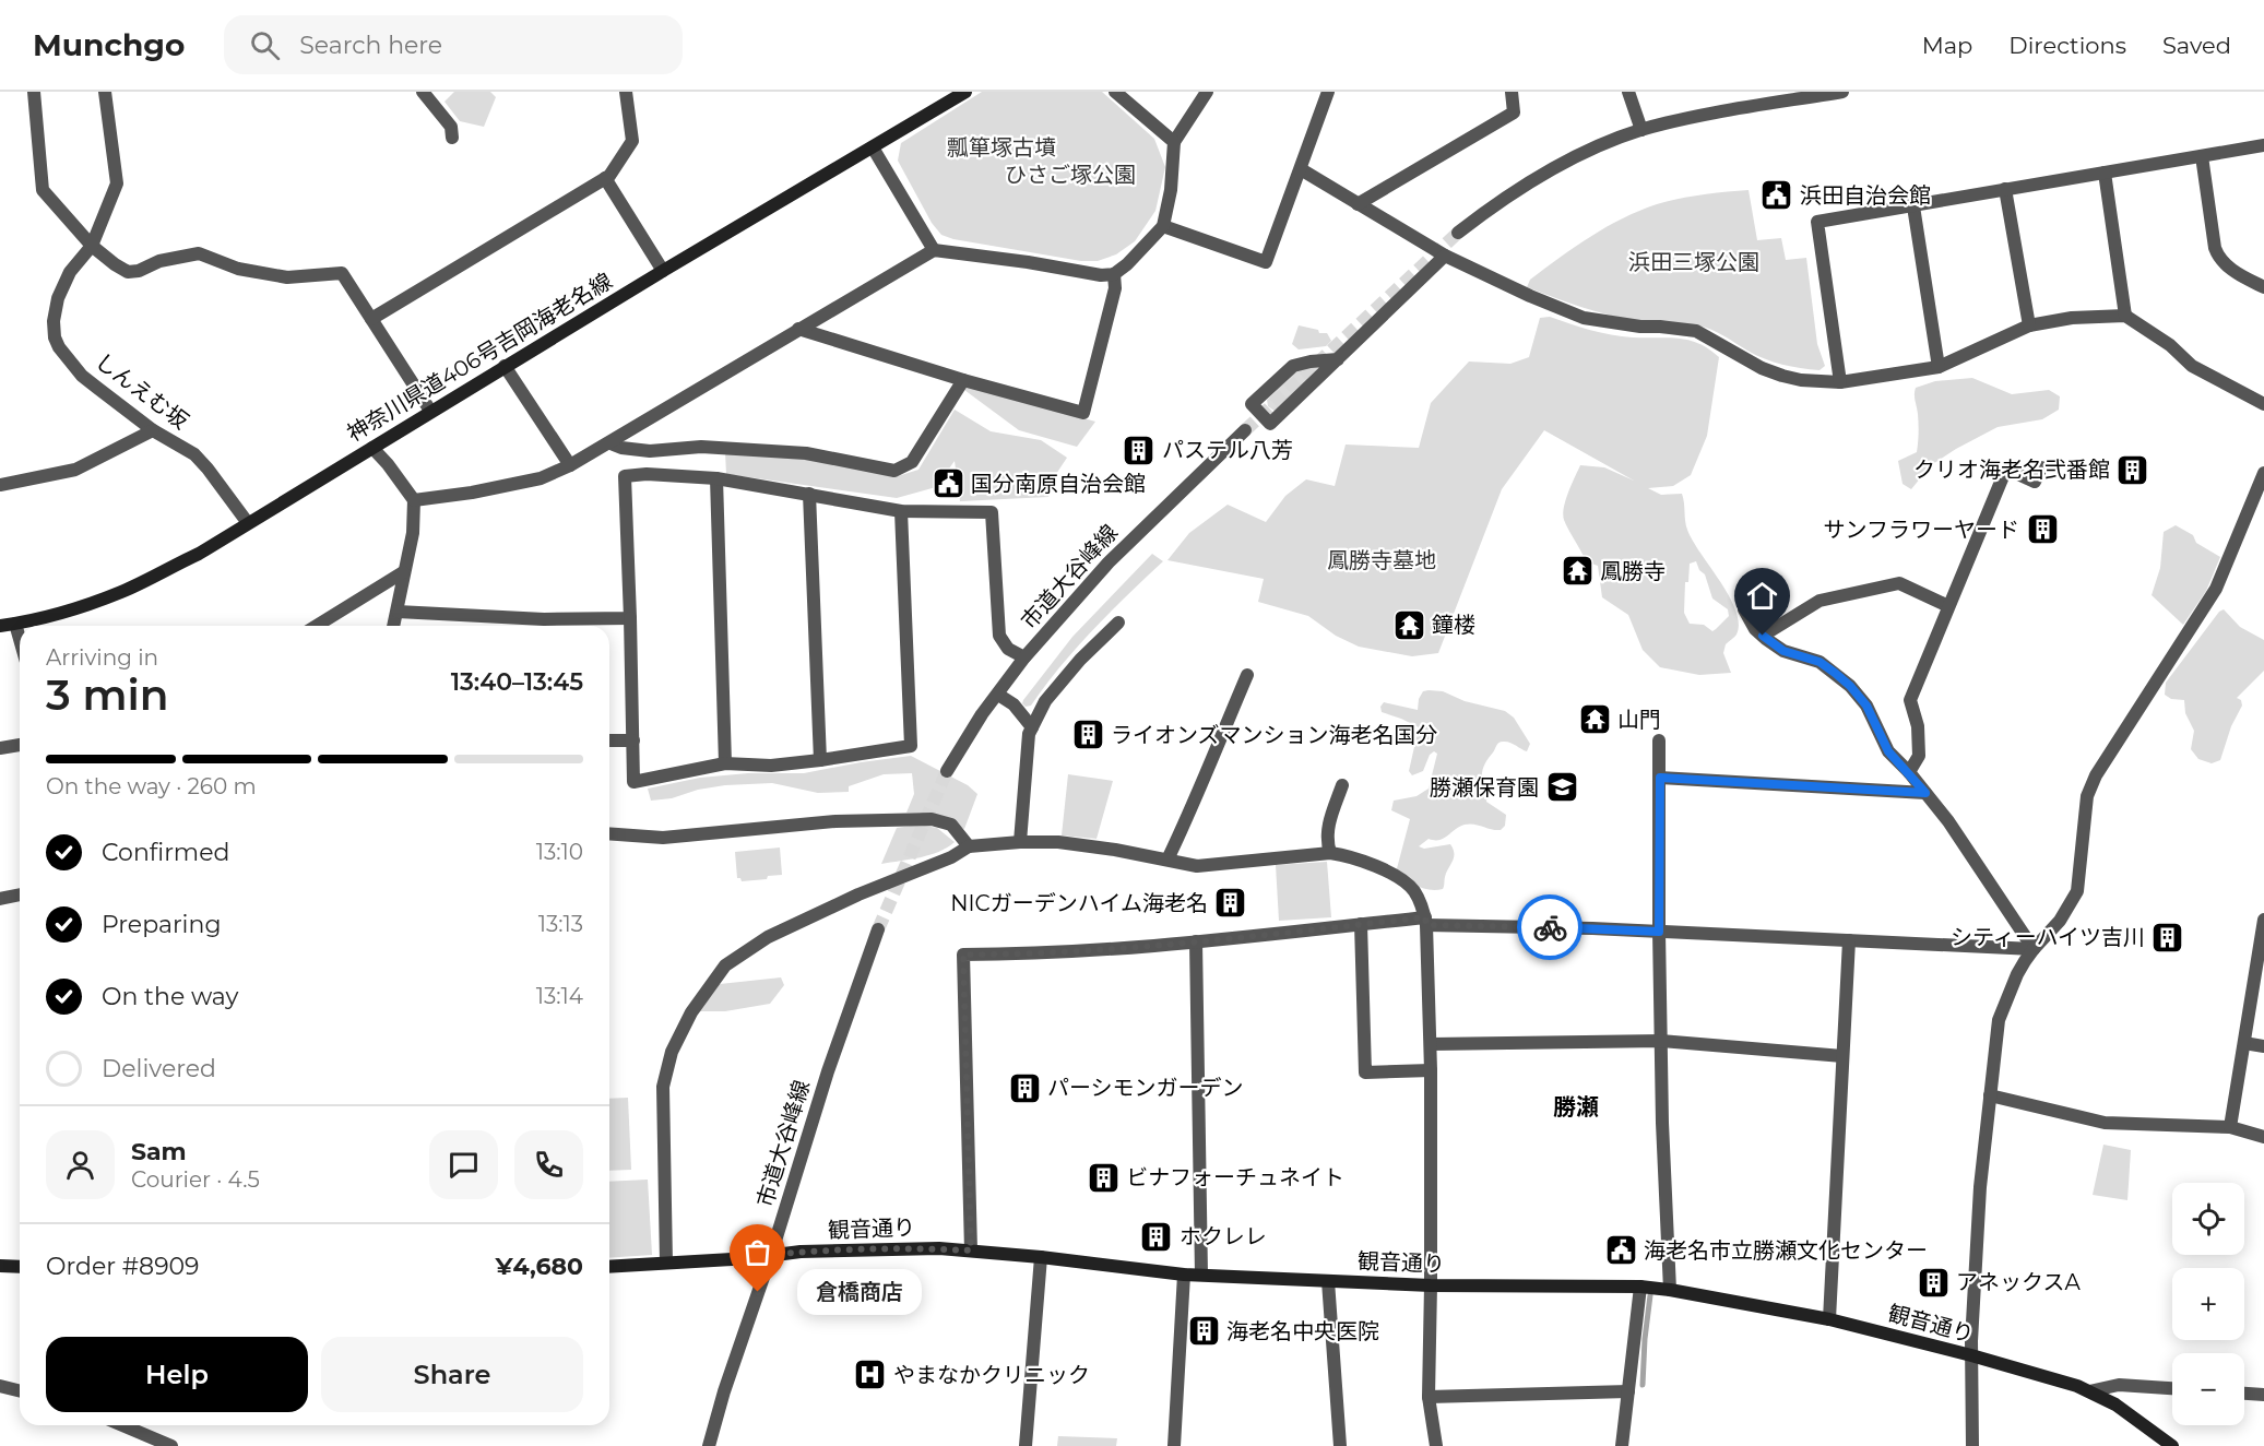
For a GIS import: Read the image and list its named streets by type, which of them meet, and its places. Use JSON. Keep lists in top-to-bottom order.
{
  "streets": {
    "main road": ["神奈川県道406号吉岡海老名線", "観音通り"],
    "street": ["しんえむ坂", "市道大谷峰線"]
  },
  "crossings": [
    ["神奈川県道406号吉岡海老名線", "しんえむ坂"],
    ["市道大谷峰線", "観音通り"]
  ],
  "districts": ["勝瀬"],
  "parks": [
    "瓢箪塚古墳",
    "ひさご塚公園",
    "浜田三塚公園",
    "鳳勝寺墓地"
  ],
  "places": {
    "public building": ["浜田自治会館", "国分南原自治会館", "海老名市立勝瀬文化センター"],
    "building": [
      "パステル八芳",
      "クリオ海老名弐番館",
      "サンフラワーヤード",
      "ライオンズマンション海老名国分",
      "NICガーデンハイム海老名",
      "シティーハイツ吉川",
      "パーシモンガーデン",
      "ビナフォーチュネイト",
      "ホクレレ",
      "アネックスA",
      "海老名中央医院"
    ],
    "temple": ["鳳勝寺", "鐘楼", "山門"],
    "school or university": ["勝瀬保育園"],
    "other": ["倉橋商店"],
    "hospital": ["やまなかクリニック"]
  },
  "page": {
    "header": "Munchgo",
    "search": "Search here",
    "nav": ["Map", "Directions", "Saved"],
    "heading": ["3 min", "Arriving in", "13:40–13:45"],
    "panel": [
      "Sam",
      "Courier · 4.5",
      "Order #8909",
      "¥4,680"
    ],
    "bar": "On the way · 260 m",
    "list": [
      ["Confirmed", "13:10"],
      ["Preparing", "13:13"],
      ["On the way", "13:14"],
      "Delivered"
    ],
    "map_buttons": ["+", "−"],
    "bubble": "倉橋商店",
    "buttons": ["Help", "Share"]
  }
}
